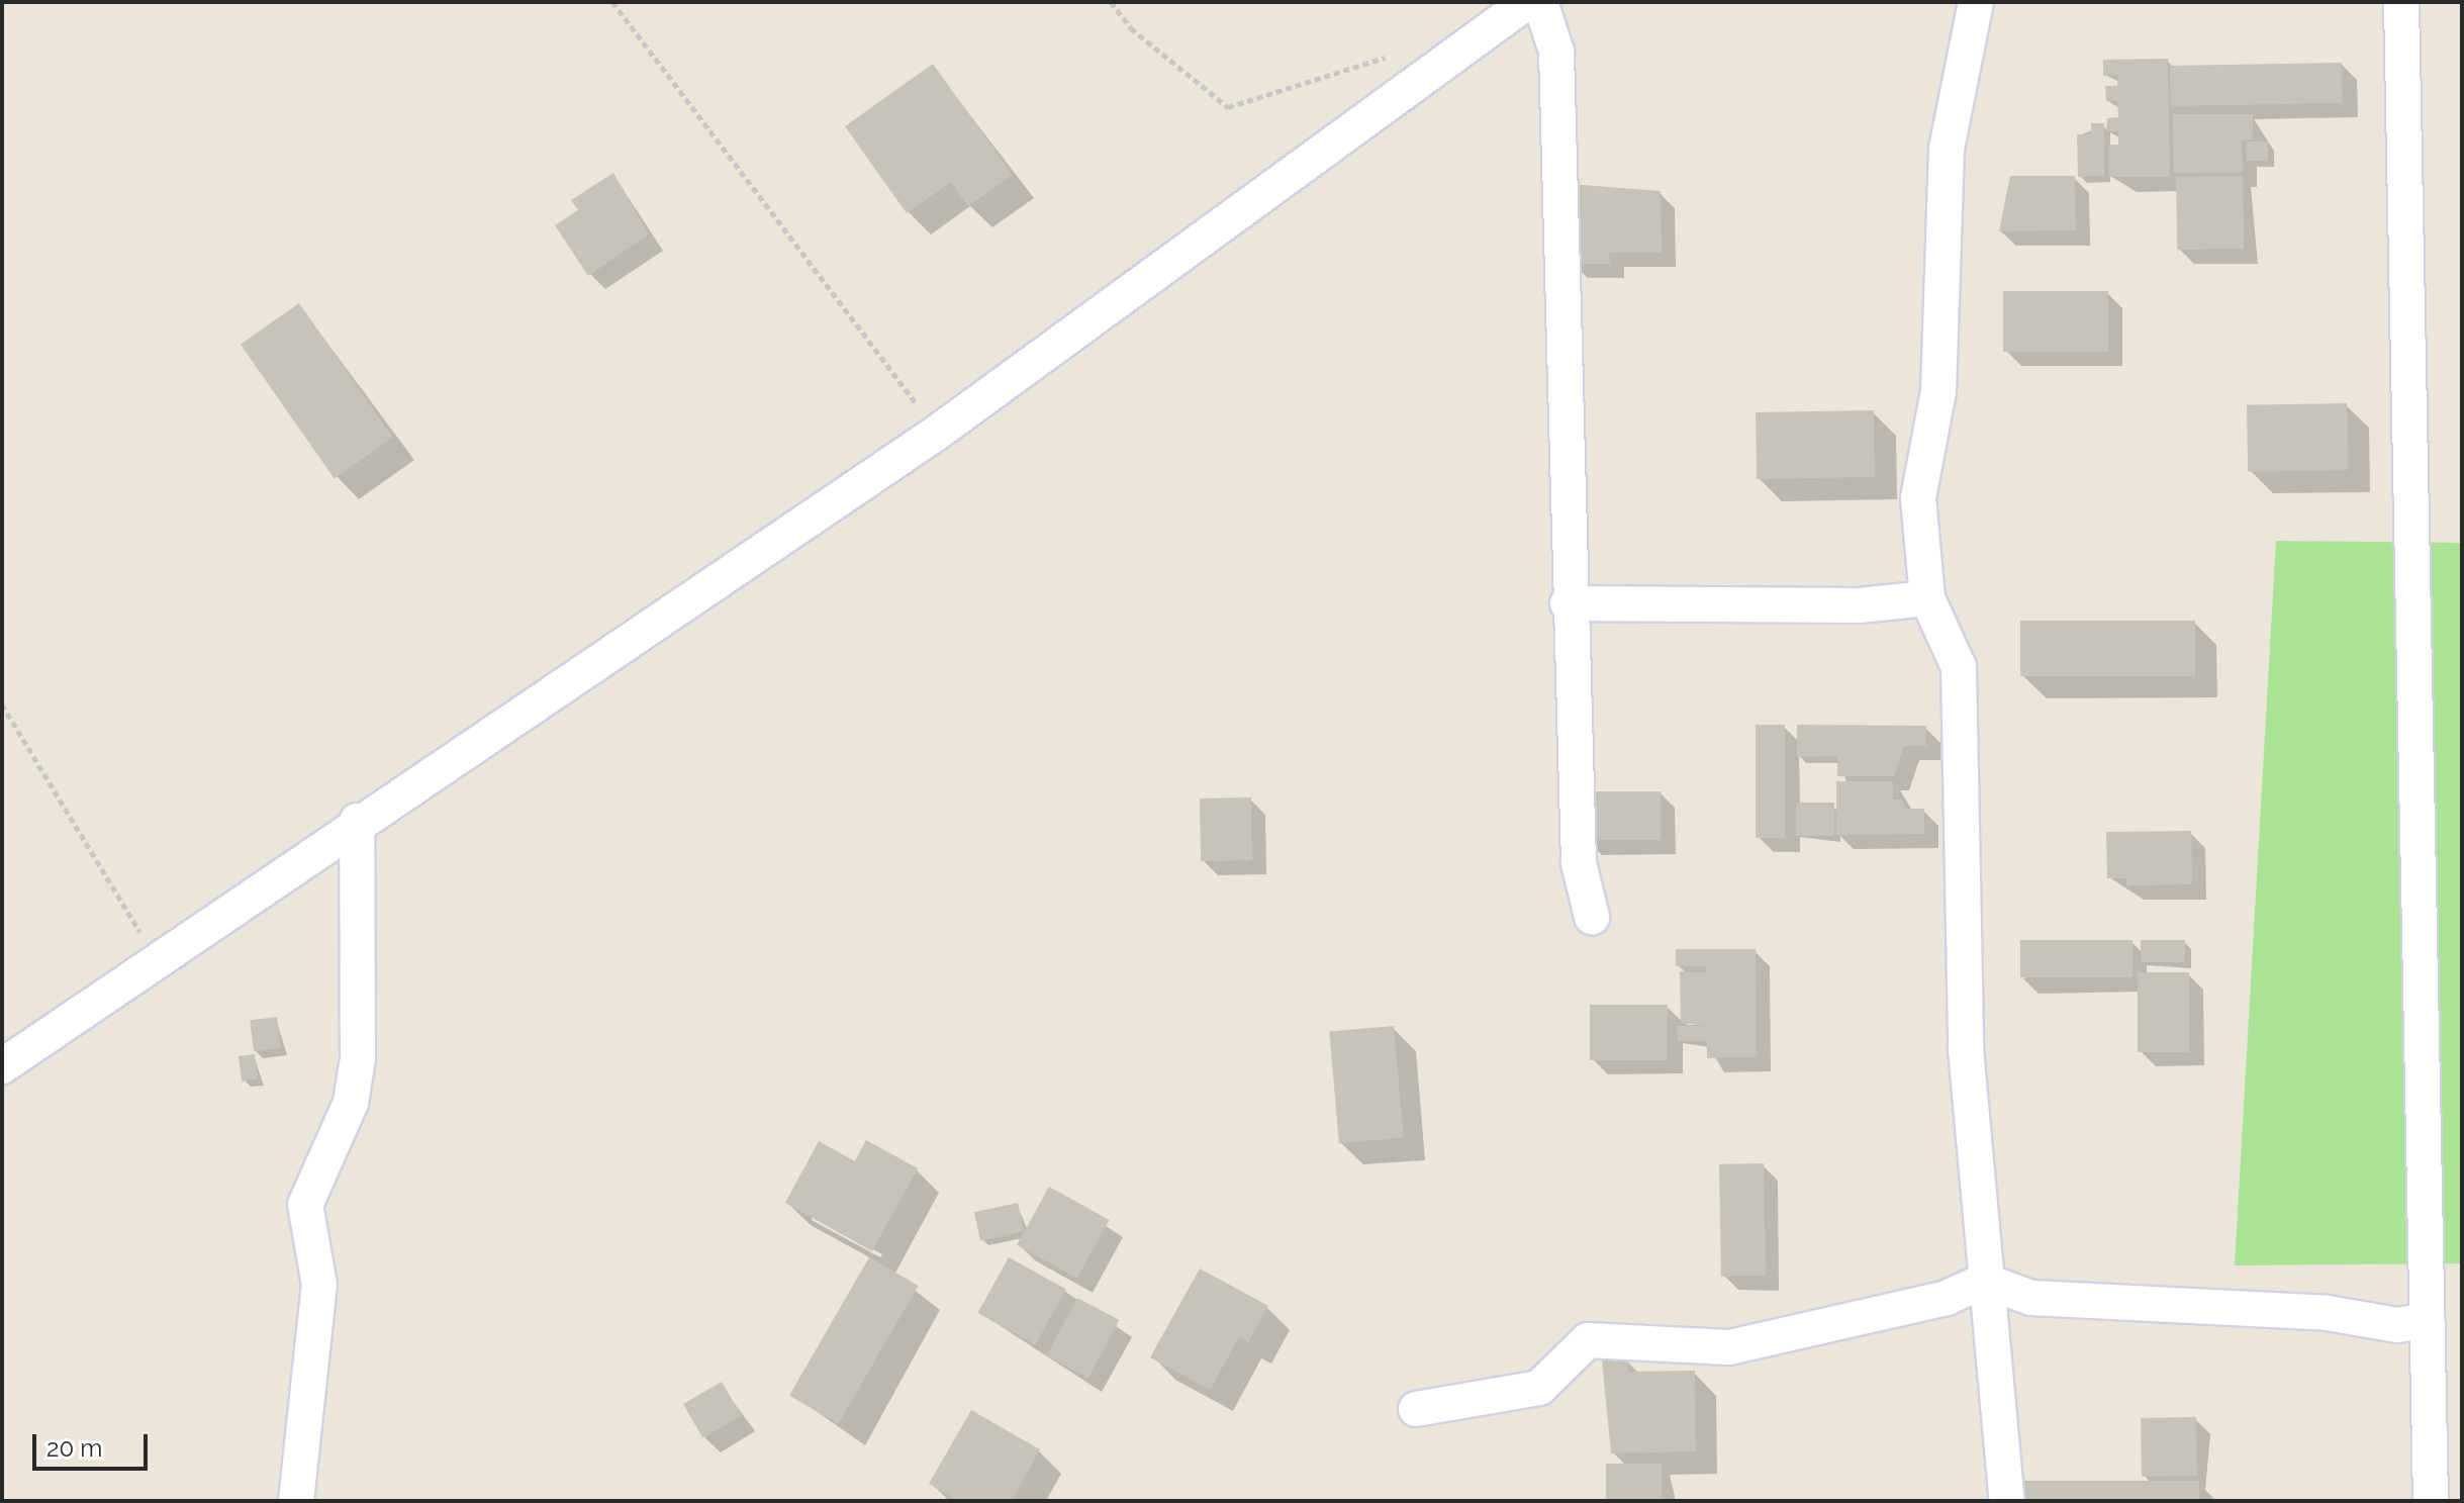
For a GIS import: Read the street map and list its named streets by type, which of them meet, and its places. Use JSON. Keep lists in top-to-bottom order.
{
  "scale_bar": "20 m"
}
